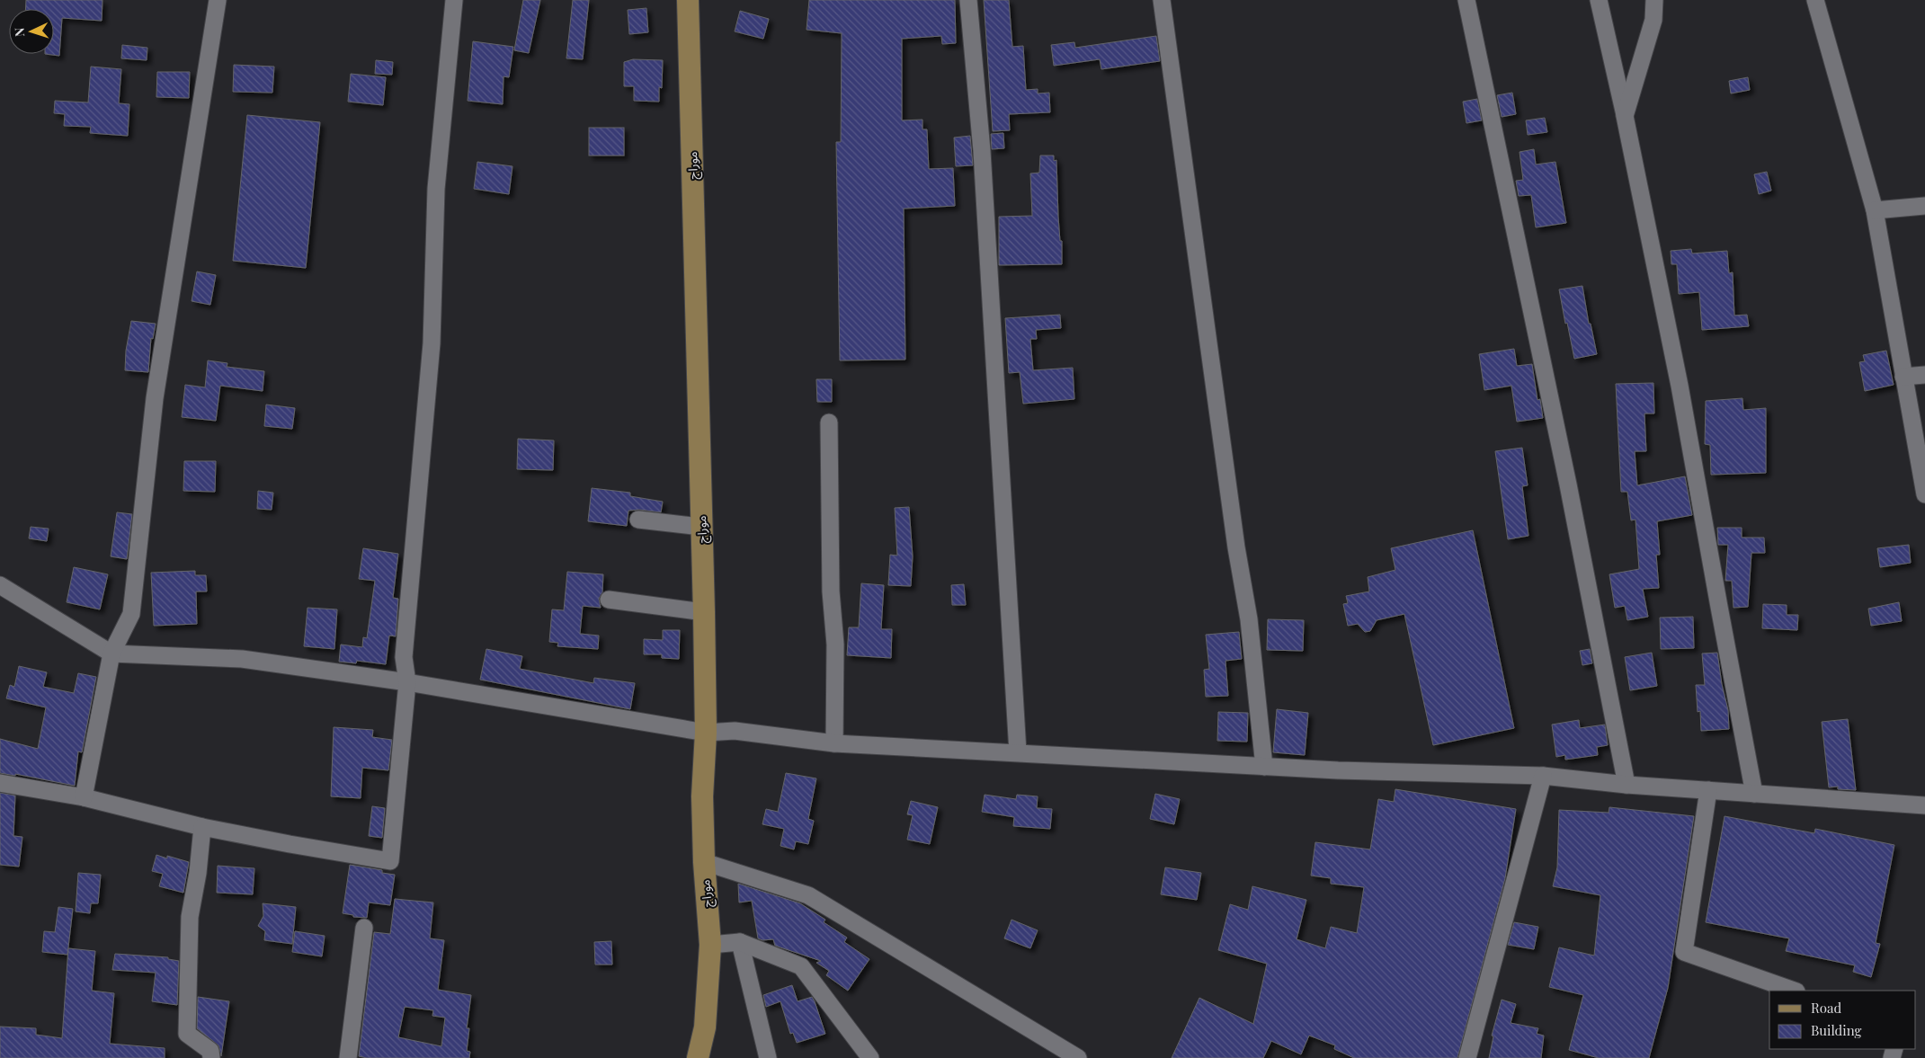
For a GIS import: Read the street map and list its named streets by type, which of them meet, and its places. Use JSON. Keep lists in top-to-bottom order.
{
  "streets": {
    "main road": ["موراج"]
  },
  "legend": ["Road", "Building"],
  "north": "left"
}
